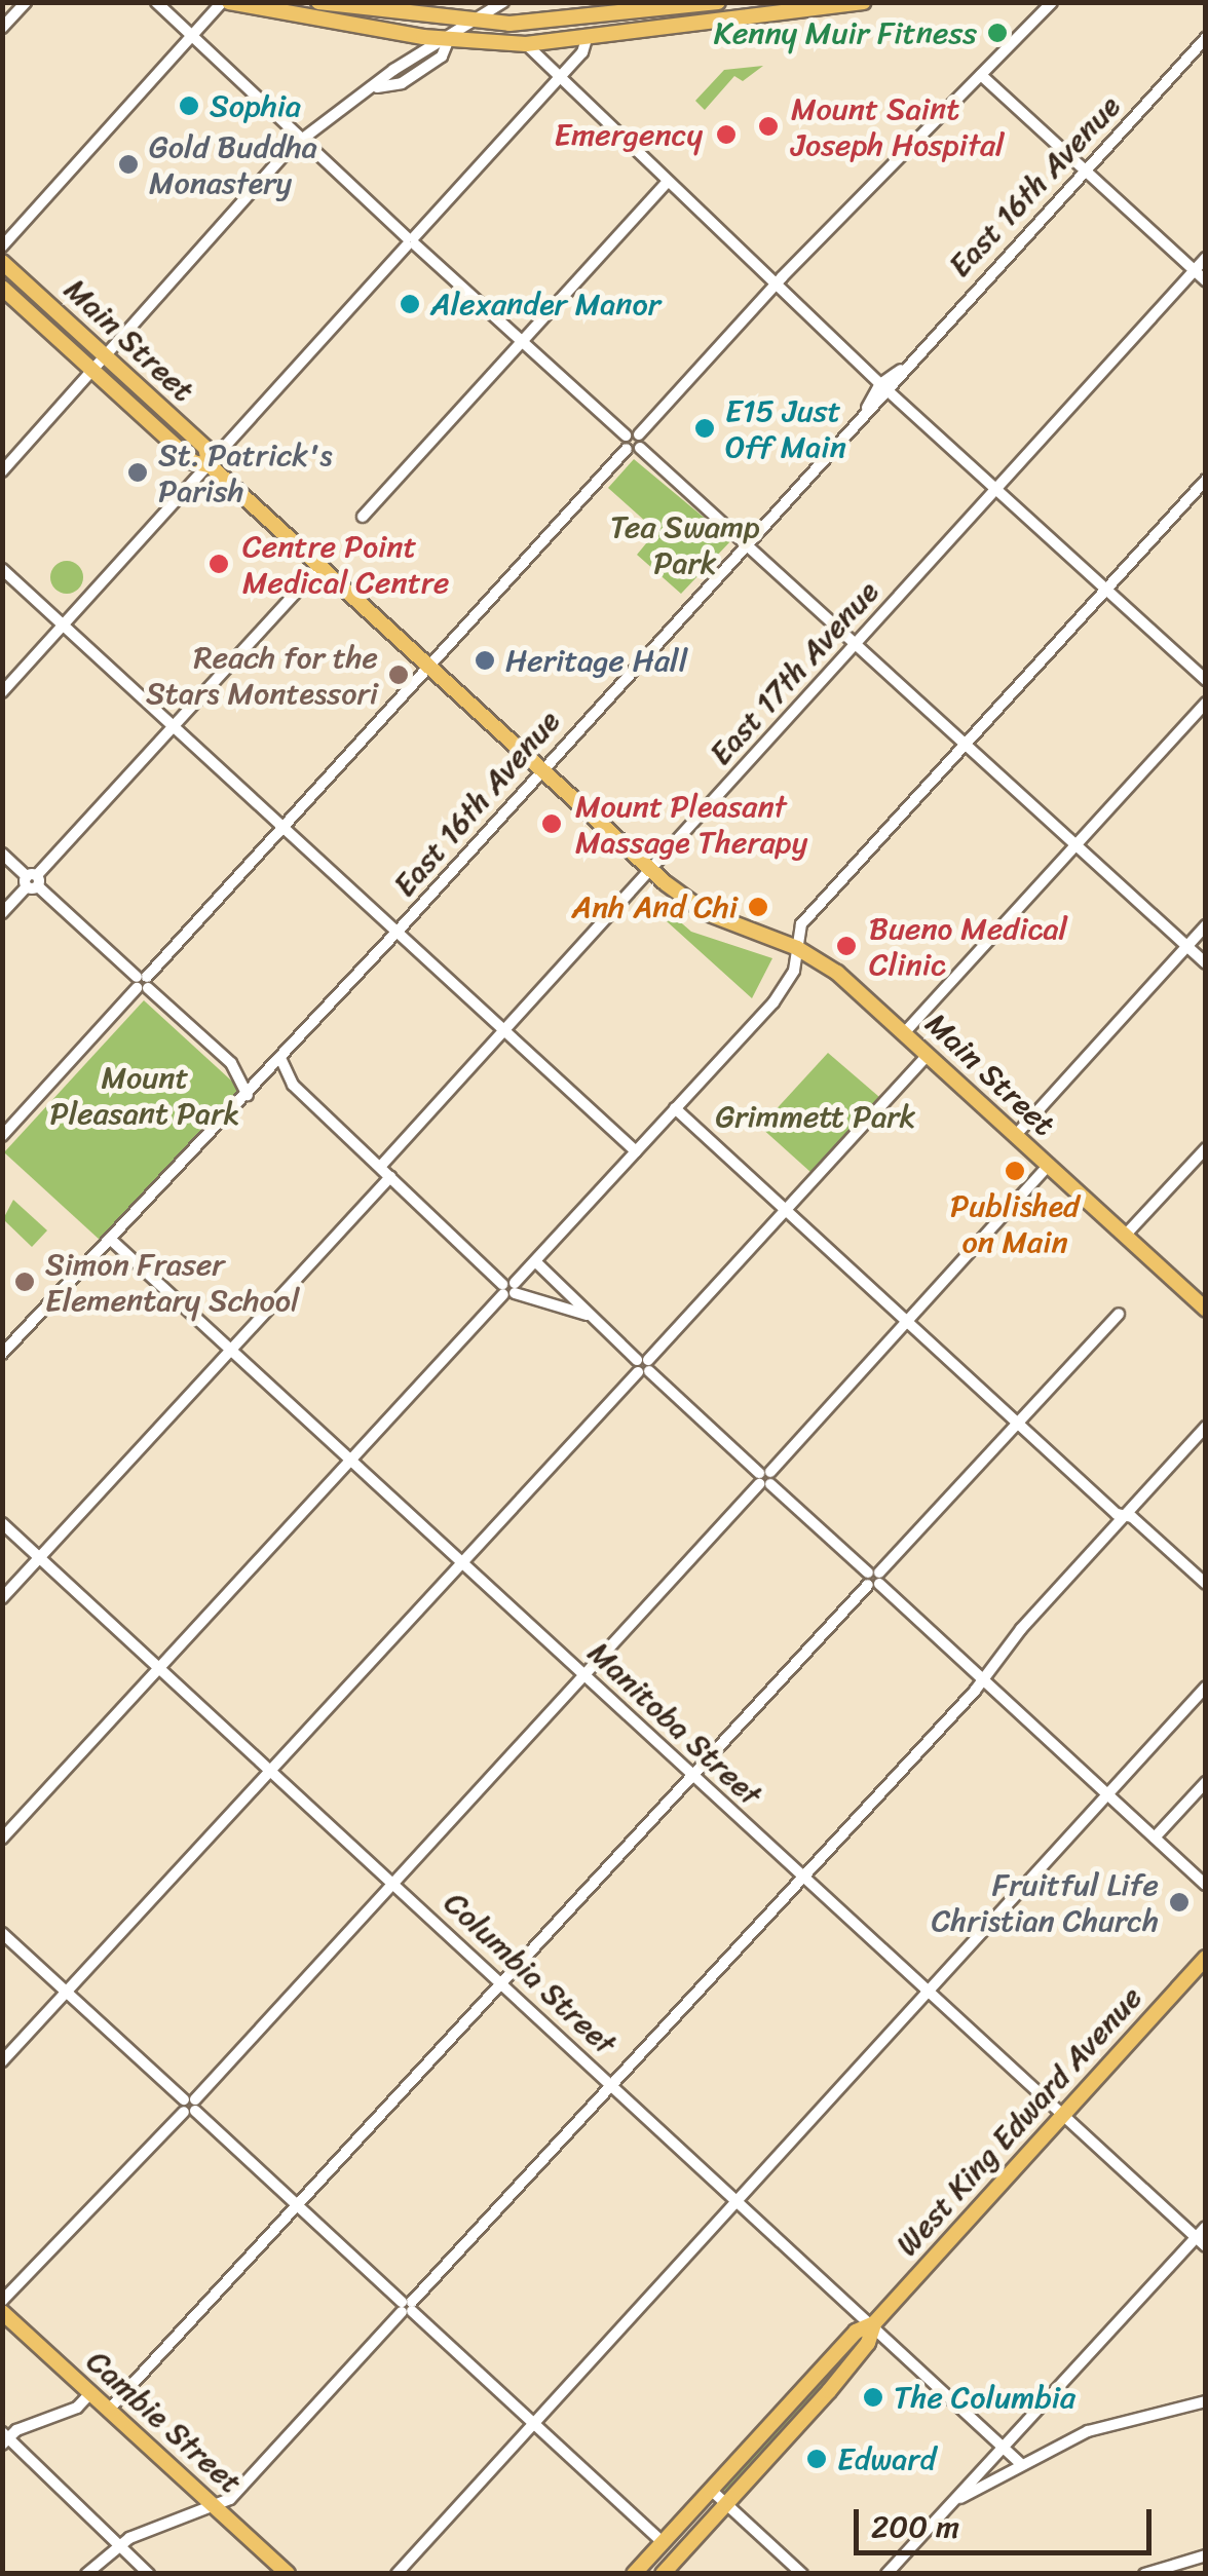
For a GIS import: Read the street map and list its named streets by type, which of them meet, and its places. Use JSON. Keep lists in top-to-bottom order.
{
  "streets": {
    "main road": ["Main Street", "West King Edward Avenue", "Cambie Street"],
    "street": [
      "East 16th Avenue",
      "East 17th Avenue",
      "Manitoba Street",
      "Columbia Street"
    ]
  },
  "crossings": [
    ["East 16th Avenue", "Main Street"],
    ["East 16th Avenue", "Manitoba Street"],
    ["Main Street", "East 17th Avenue"],
    ["Manitoba Street", "West King Edward Avenue"],
    ["Columbia Street", "West King Edward Avenue"]
  ],
  "parks": ["Tea Swamp Park", "Mount Pleasant Park", "Grimmett Park"],
  "places": [
    "Kenny Muir Fitness",
    "Sophia",
    "Mount Saint Joseph Hospital",
    "Emergency",
    "Gold Buddha Monastery",
    "Alexander Manor",
    "E15 Just Off Main",
    "St. Patrick's Parish",
    "Centre Point Medical Centre",
    "Heritage Hall",
    "Reach for the Stars Montessori",
    "Mount Pleasant Massage Therapy",
    "Anh And Chi",
    "Bueno Medical Clinic",
    "Published on Main",
    "Simon Fraser Elementary School",
    "Fruitful Life Christian Church",
    "The Columbia",
    "Edward"
  ],
  "scale_bar": "200 m"
}
